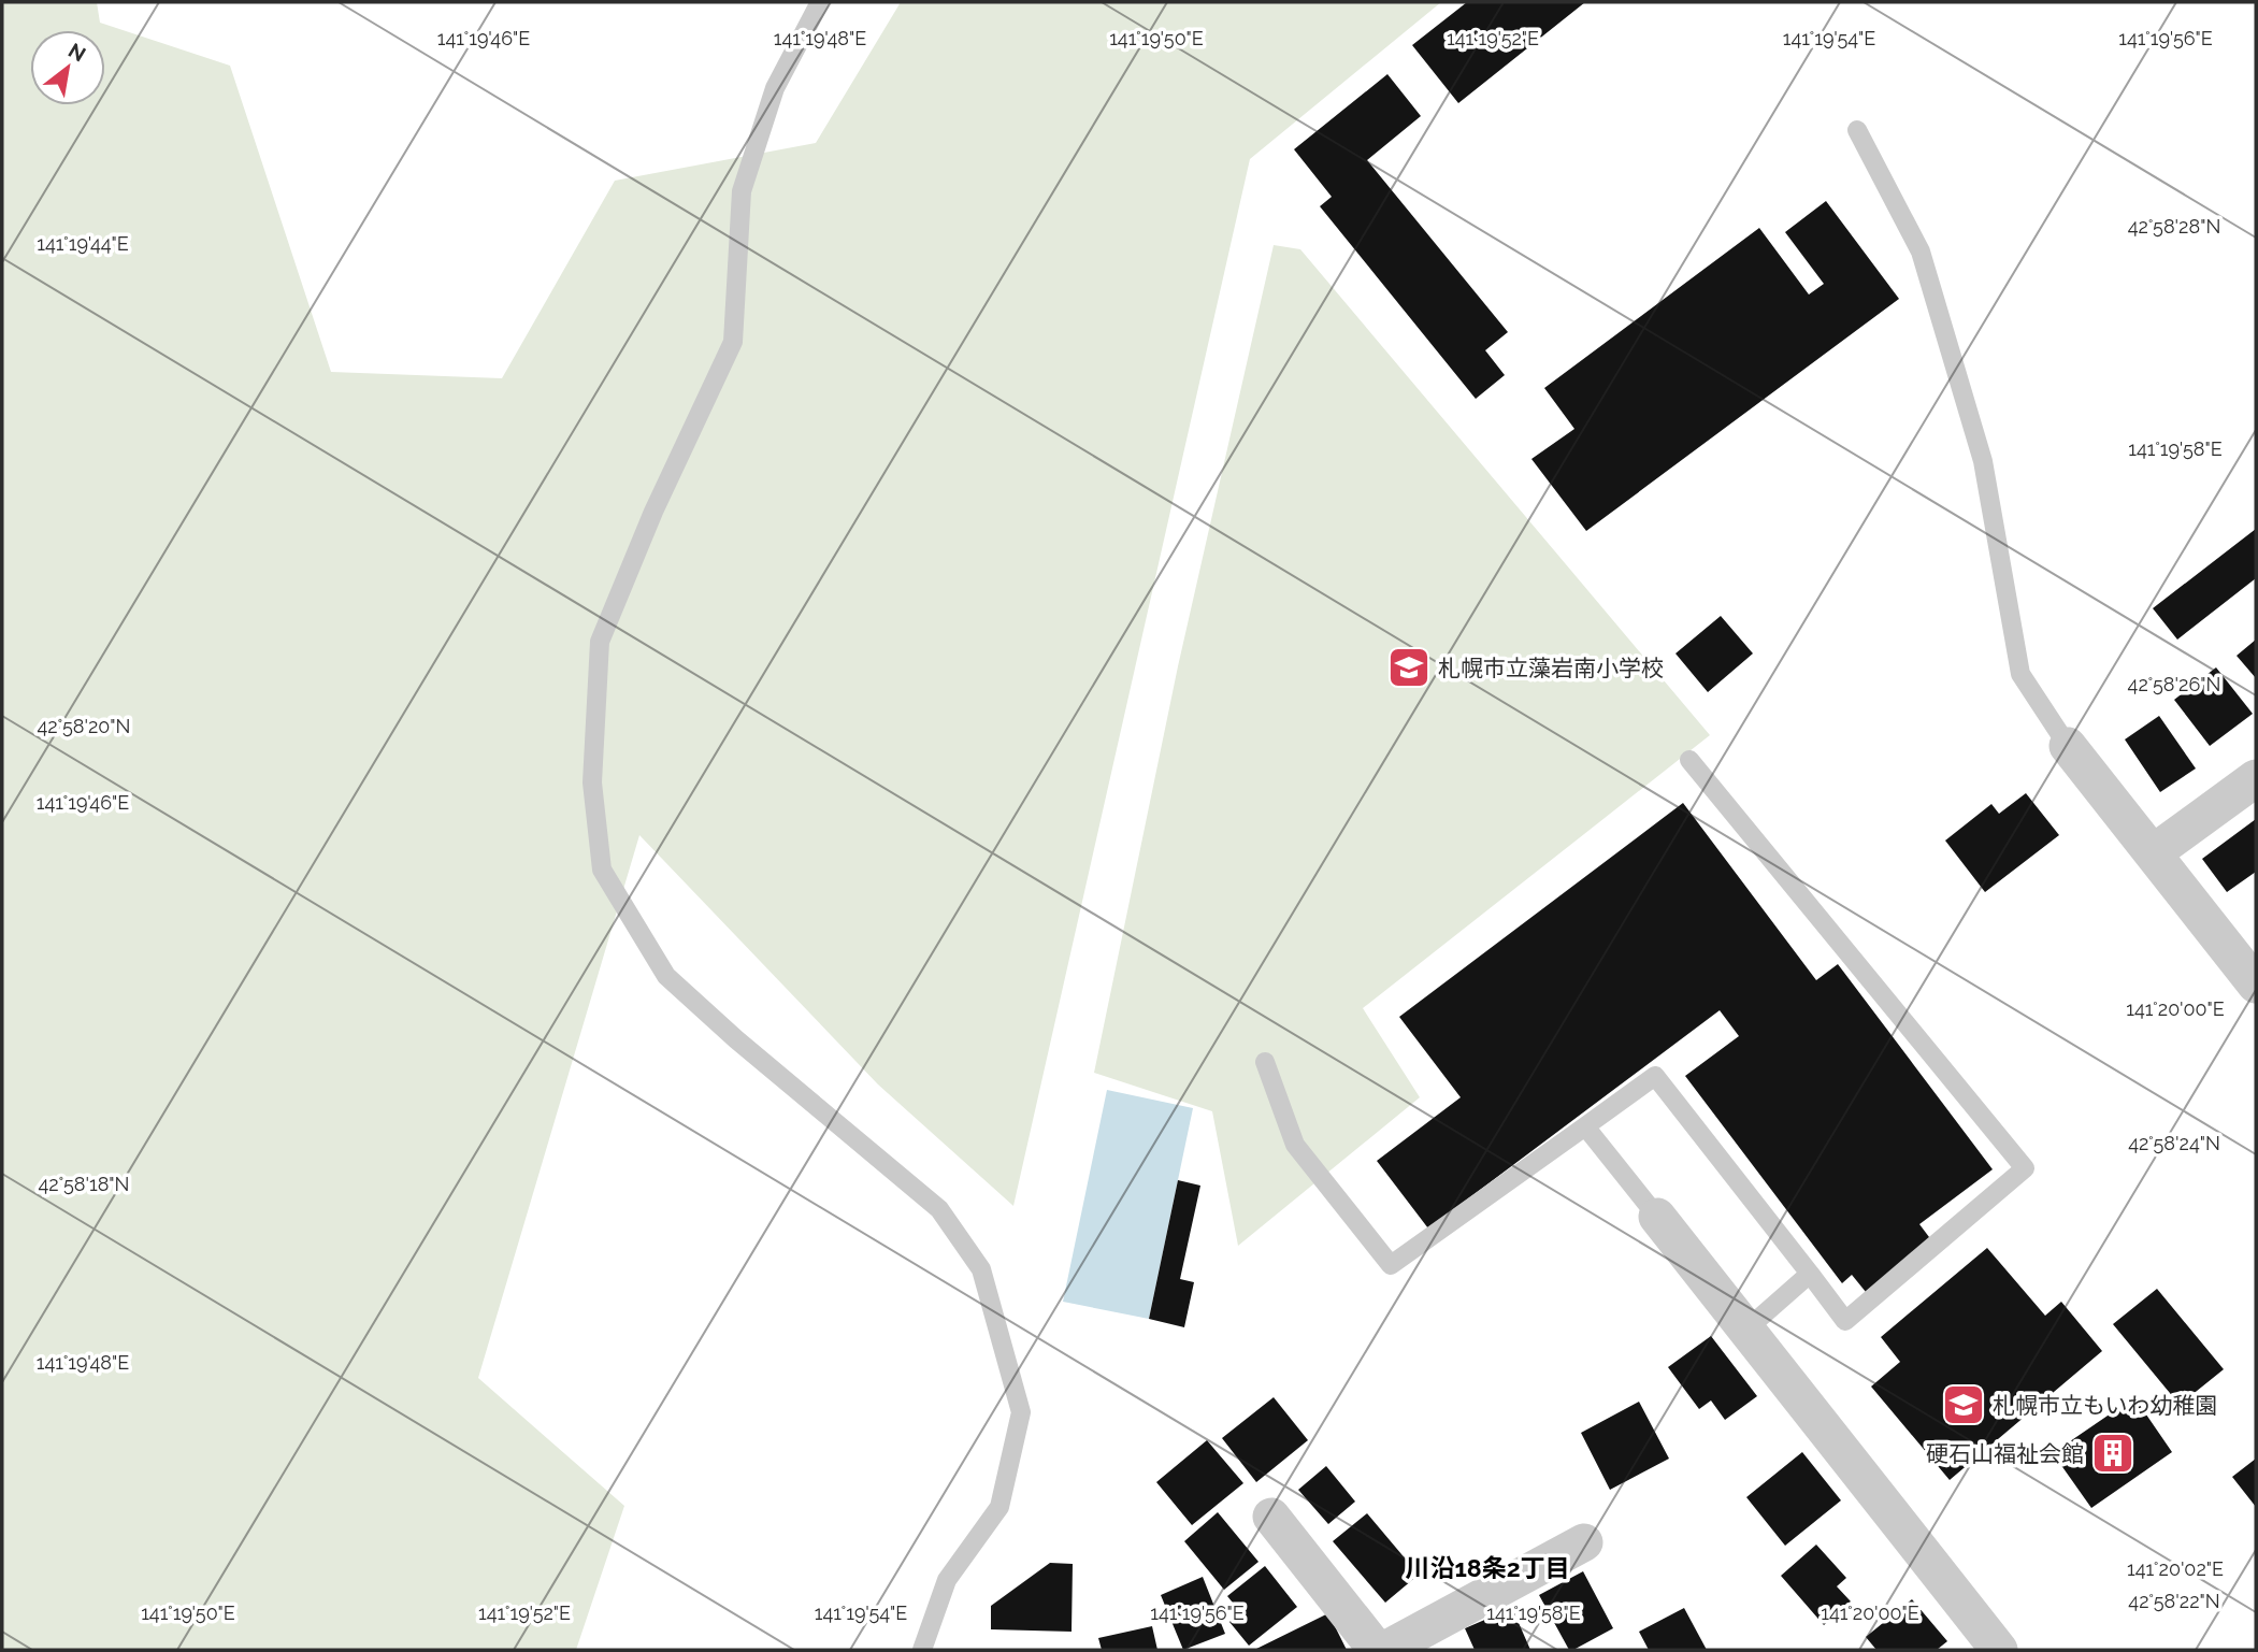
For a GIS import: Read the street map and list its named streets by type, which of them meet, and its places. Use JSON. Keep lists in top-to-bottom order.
{
  "districts": ["川沿18条2丁目"],
  "places": {
    "school or university": ["札幌市立藻岩南小学校", "札幌市立もいわ幼稚園"],
    "building": ["硬石山福祉会館"]
  },
  "north": "top right",
  "coordinates": [
    "141°19'56\"E",
    "141°19'46\"E",
    "141°19'48\"E",
    "141°19'50\"E",
    "141°19'52\"E",
    "141°19'54\"E",
    "42°58'28\"N",
    "141°19'44\"E",
    "141°19'58\"E",
    "42°58'26\"N",
    "42°58'20\"N",
    "141°20'00\"E",
    "42°58'24\"N",
    "42°58'18\"N",
    "141°20'02\"E",
    "42°58'22\"N"
  ]
}
